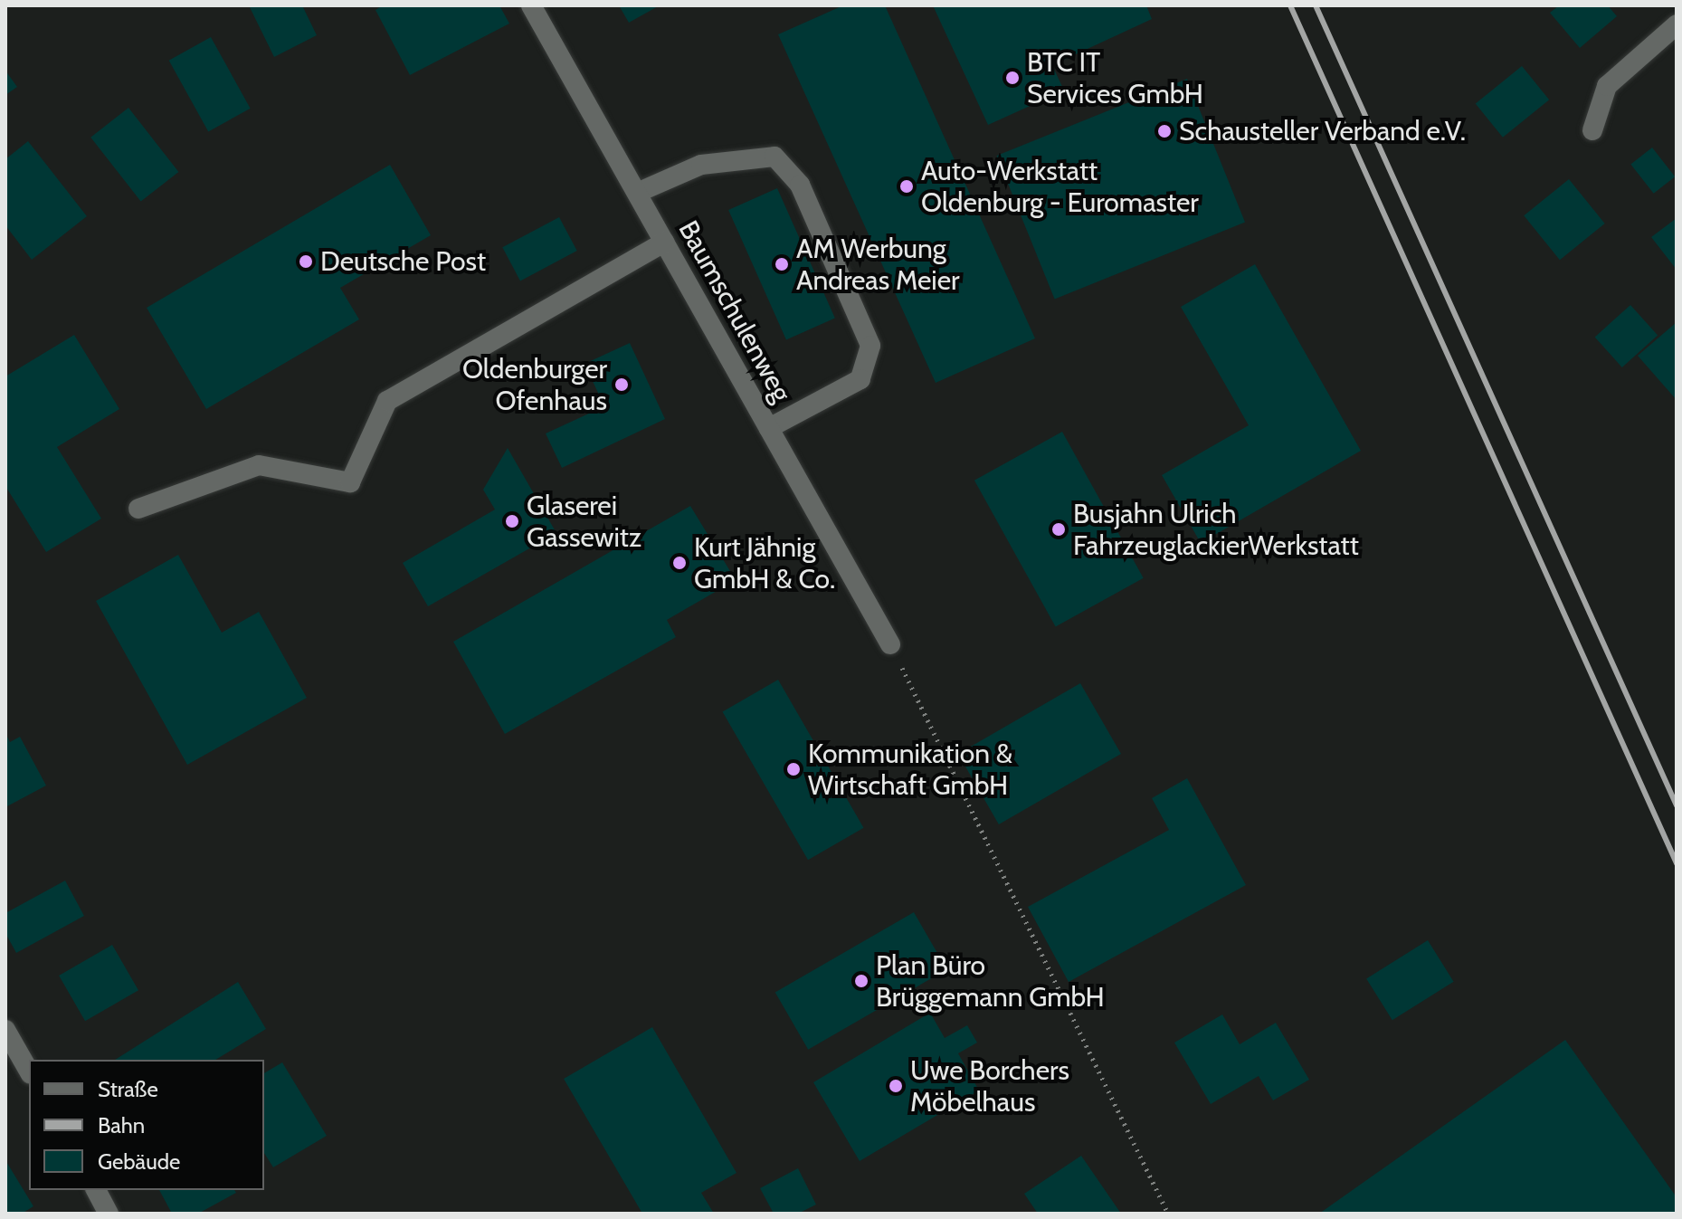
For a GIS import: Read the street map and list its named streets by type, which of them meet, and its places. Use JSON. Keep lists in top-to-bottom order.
{
  "streets": {
    "street": ["Baumschulenweg"]
  },
  "places": [
    "BTC IT Services GmbH",
    "Schausteller Verband e.V.",
    "Auto-Werkstatt Oldenburg - Euromaster",
    "Deutsche Post",
    "AM Werbung Andreas Meier",
    "Oldenburger Ofenhaus",
    "Glaserei Gassewitz",
    "Busjahn Ulrich FahrzeuglackierWerkstatt",
    "Kurt Jähnig GmbH & Co.",
    "Kommunikation & Wirtschaft GmbH",
    "Plan Büro Brüggemann GmbH",
    "Uwe Borchers Möbelhaus"
  ],
  "legend": ["Straße", "Bahn", "Gebäude"]
}
